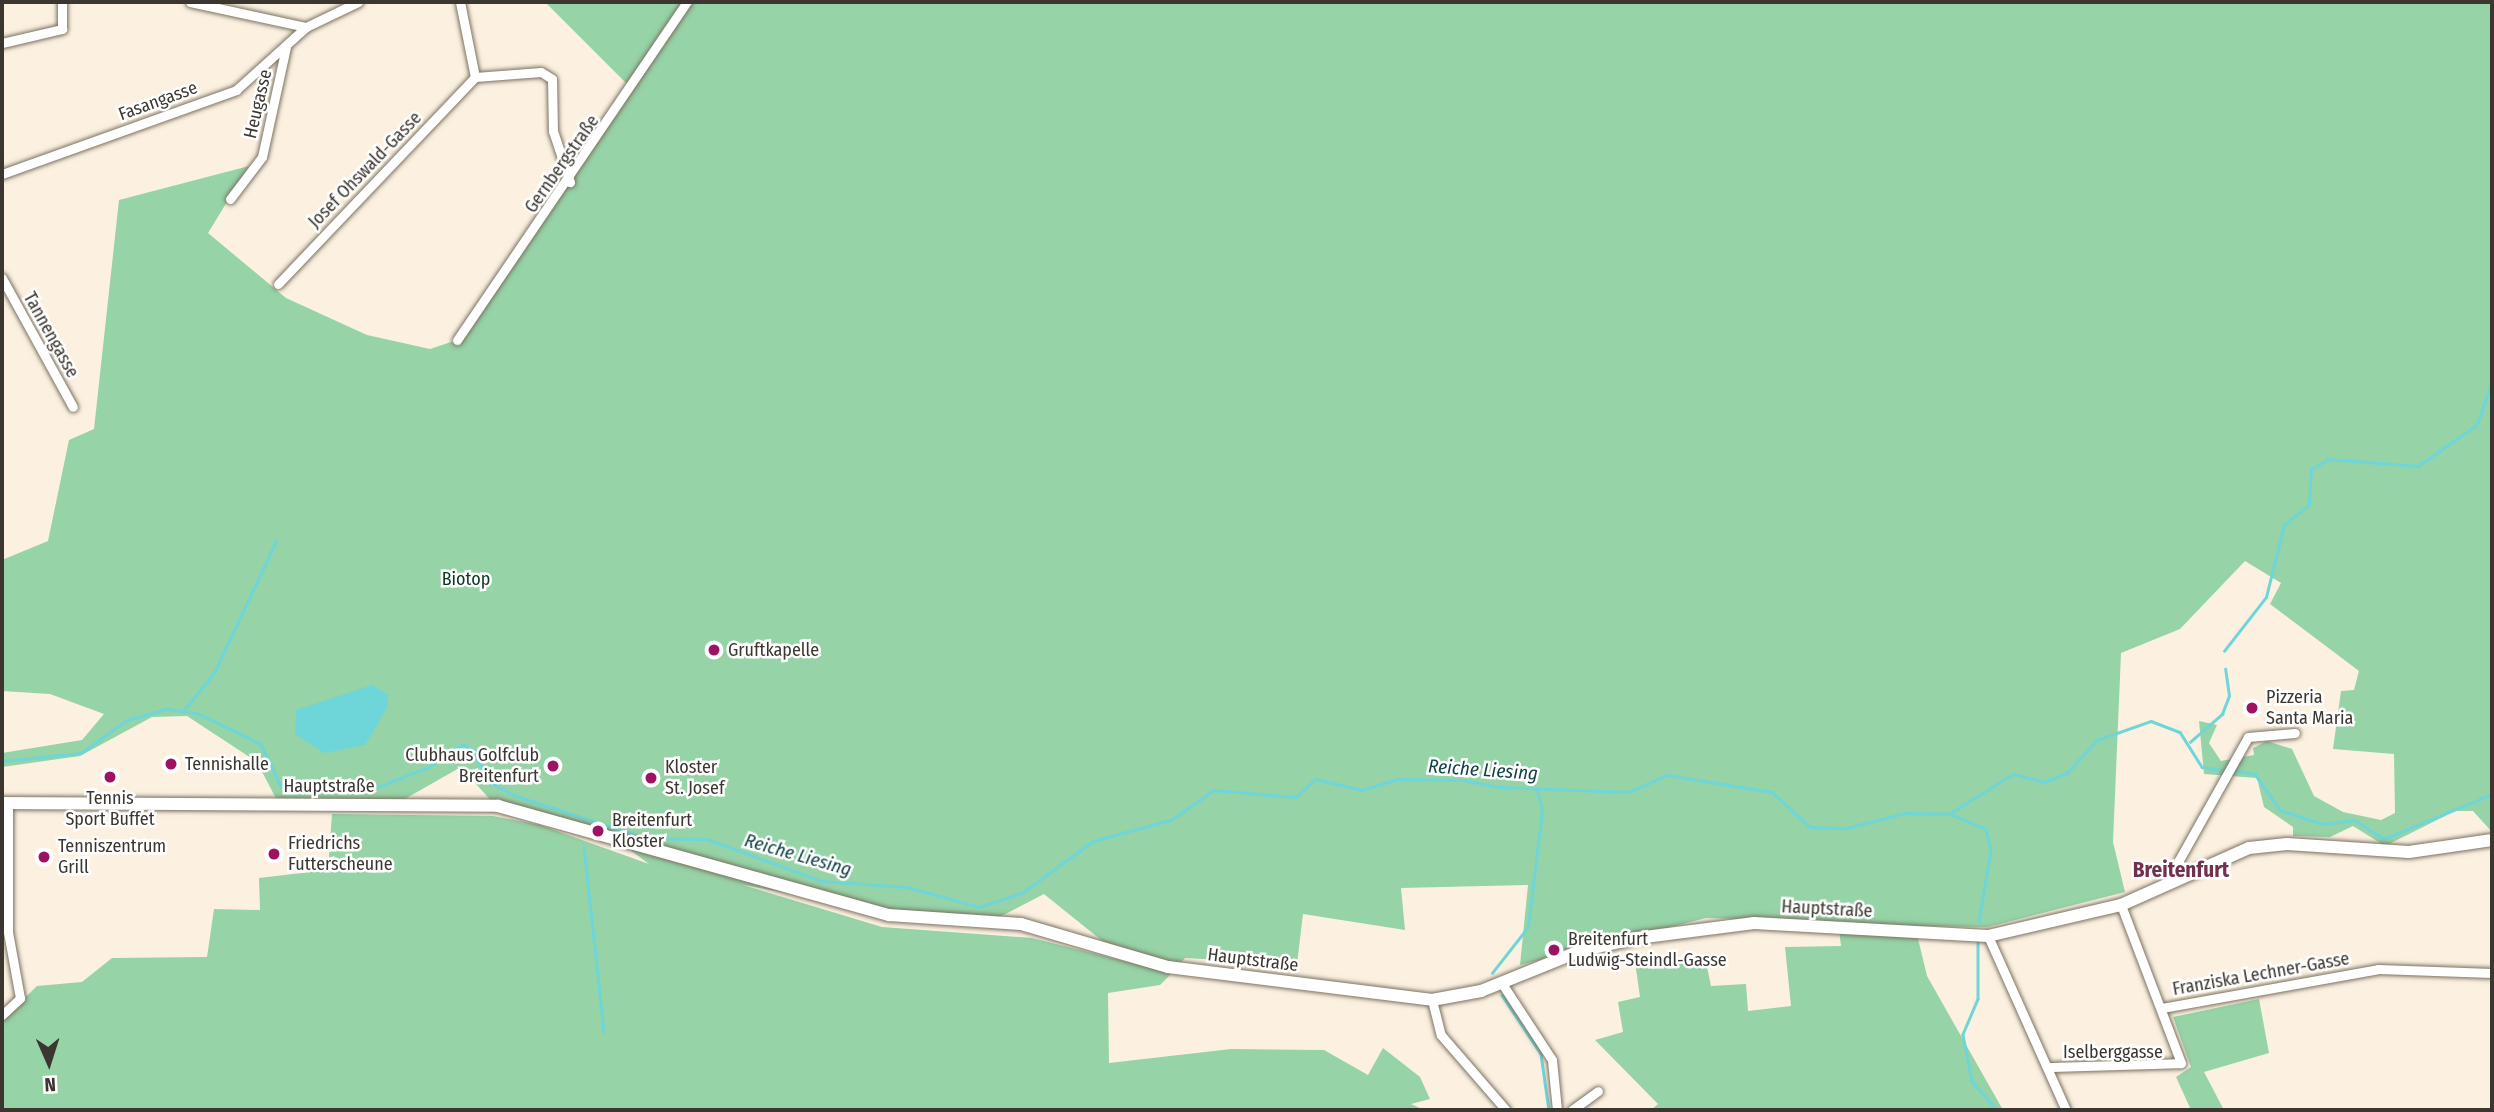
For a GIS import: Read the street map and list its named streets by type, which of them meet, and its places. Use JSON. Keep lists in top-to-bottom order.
{
  "streets": {
    "main road": ["Hauptstraße"],
    "street": [
      "Fasangasse",
      "Heugasse",
      "Gernbergstraße",
      "Josef Ohswald-Gasse",
      "Tannengasse",
      "Franziska Lechner-Gasse",
      "Iselberggasse"
    ]
  },
  "crossings": [
    ["Fasangasse", "Heugasse"],
    ["Franziska Lechner-Gasse", "Iselberggasse"]
  ],
  "districts": ["Breitenfurt"],
  "water": ["Reiche Liesing"],
  "parks": ["Biotop"],
  "places": [
    "Gruftkapelle",
    "Pizzeria Santa Maria",
    "Tennishalle",
    "Clubhaus Golfclub Breitenfurt",
    "Tennis Sport Buffet",
    "Kloster St. Josef",
    "Breitenfurt Kloster",
    "Friedrichs Futterscheune",
    "Tenniszentrum Grill",
    "Breitenfurt Ludwig-Steindl-Gasse"
  ],
  "north": "bottom"
}
